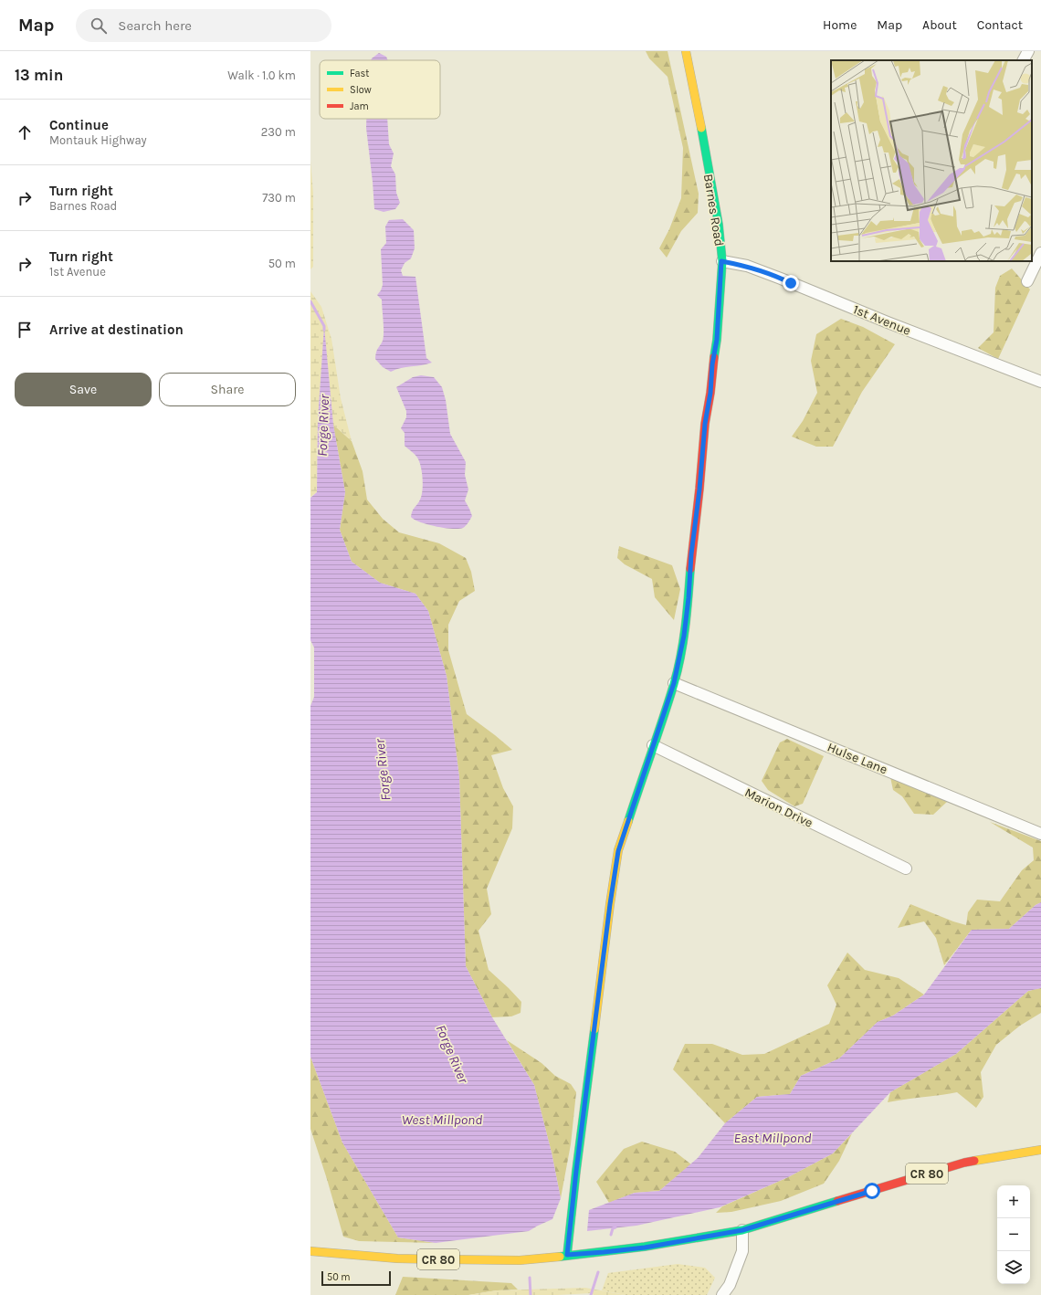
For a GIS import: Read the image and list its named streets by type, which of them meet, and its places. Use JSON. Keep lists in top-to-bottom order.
{
  "streets": {
    "street": [
      "Barnes Road",
      "1st Avenue",
      "Hulse Lane",
      "Marion Drive",
      "CR 80"
    ]
  },
  "crossings": [
    ["Barnes Road", "1st Avenue"],
    ["Barnes Road", "Hulse Lane"],
    ["Barnes Road", "Marion Drive"],
    ["Barnes Road", "CR 80"]
  ],
  "water": ["Forge River", "West Millpond", "East Millpond"],
  "legend": ["Fast", "Slow", "Jam"],
  "scale_bar": "50 m",
  "page": {
    "header": "Map",
    "search": "Search here",
    "nav": [
      "Home",
      "Map",
      "About",
      "Contact"
    ],
    "heading": ["13 min", "Walk · 1.0 km"],
    "list": [
      ["Continue", "Montauk Highway", "230 m"],
      ["Turn right", "Barnes Road", "730 m"],
      ["Turn right", "1st Avenue", "50 m"],
      "Arrive at destination"
    ],
    "buttons": ["Save", "Share"],
    "map_buttons": ["+", "−"],
    "scale": "50 m"
  }
}
